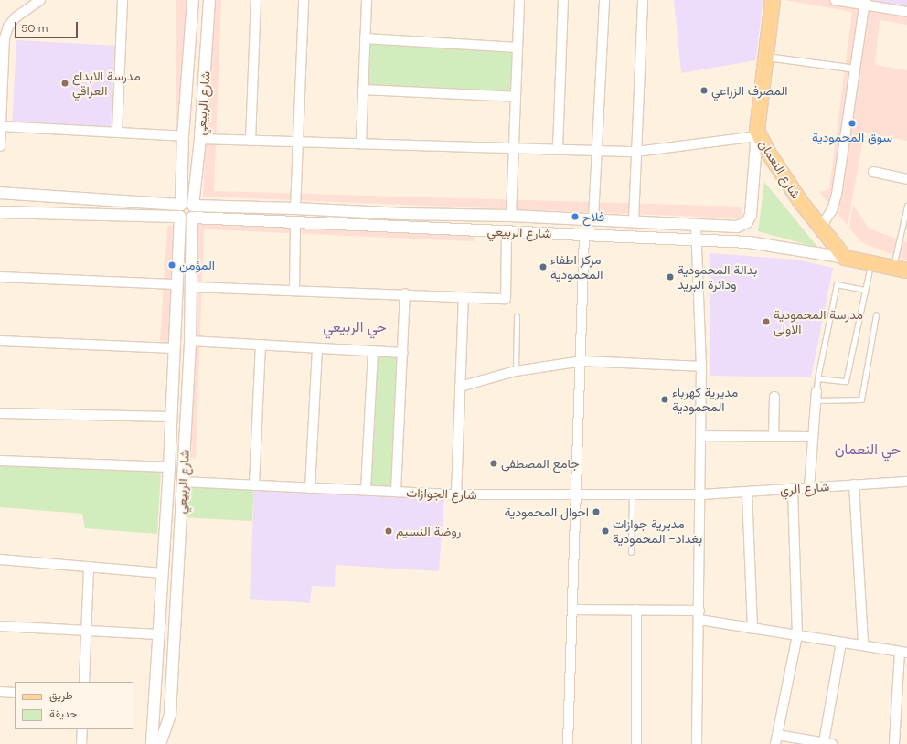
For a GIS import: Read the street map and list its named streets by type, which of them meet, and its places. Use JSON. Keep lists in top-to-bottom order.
{
  "streets": {
    "main road": ["شارع النعمان"],
    "street": ["شارع الربيعي", "شارع الري", "شارع الجوازات"]
  },
  "crossings": [
    ["شارع الربيعي", "شارع النعمان"],
    ["شارع الربيعي", "شارع الجوازات"],
    ["شارع الري", "شارع الجوازات"]
  ],
  "districts": ["حي الربيعي", "حي النعمان"],
  "places": [
    "مدرسة الابداع العراقي",
    "المصرف الزراعي",
    "سوق المحمودية",
    "فلاح",
    "المؤمن",
    "مركز اطفاء المحمودية",
    "بدالة المحمودية ودائرة البريد",
    "مدرسة المحمودية الاولى",
    "مديرية كهرباء المحمودية",
    "جامع المصطفى",
    "احوال المحمودية",
    "روضة النسيم",
    "مديرية جوازات بغداد- المحمودية"
  ],
  "legend": ["طريق", "حديقة"],
  "scale_bar": "50 m"
}
